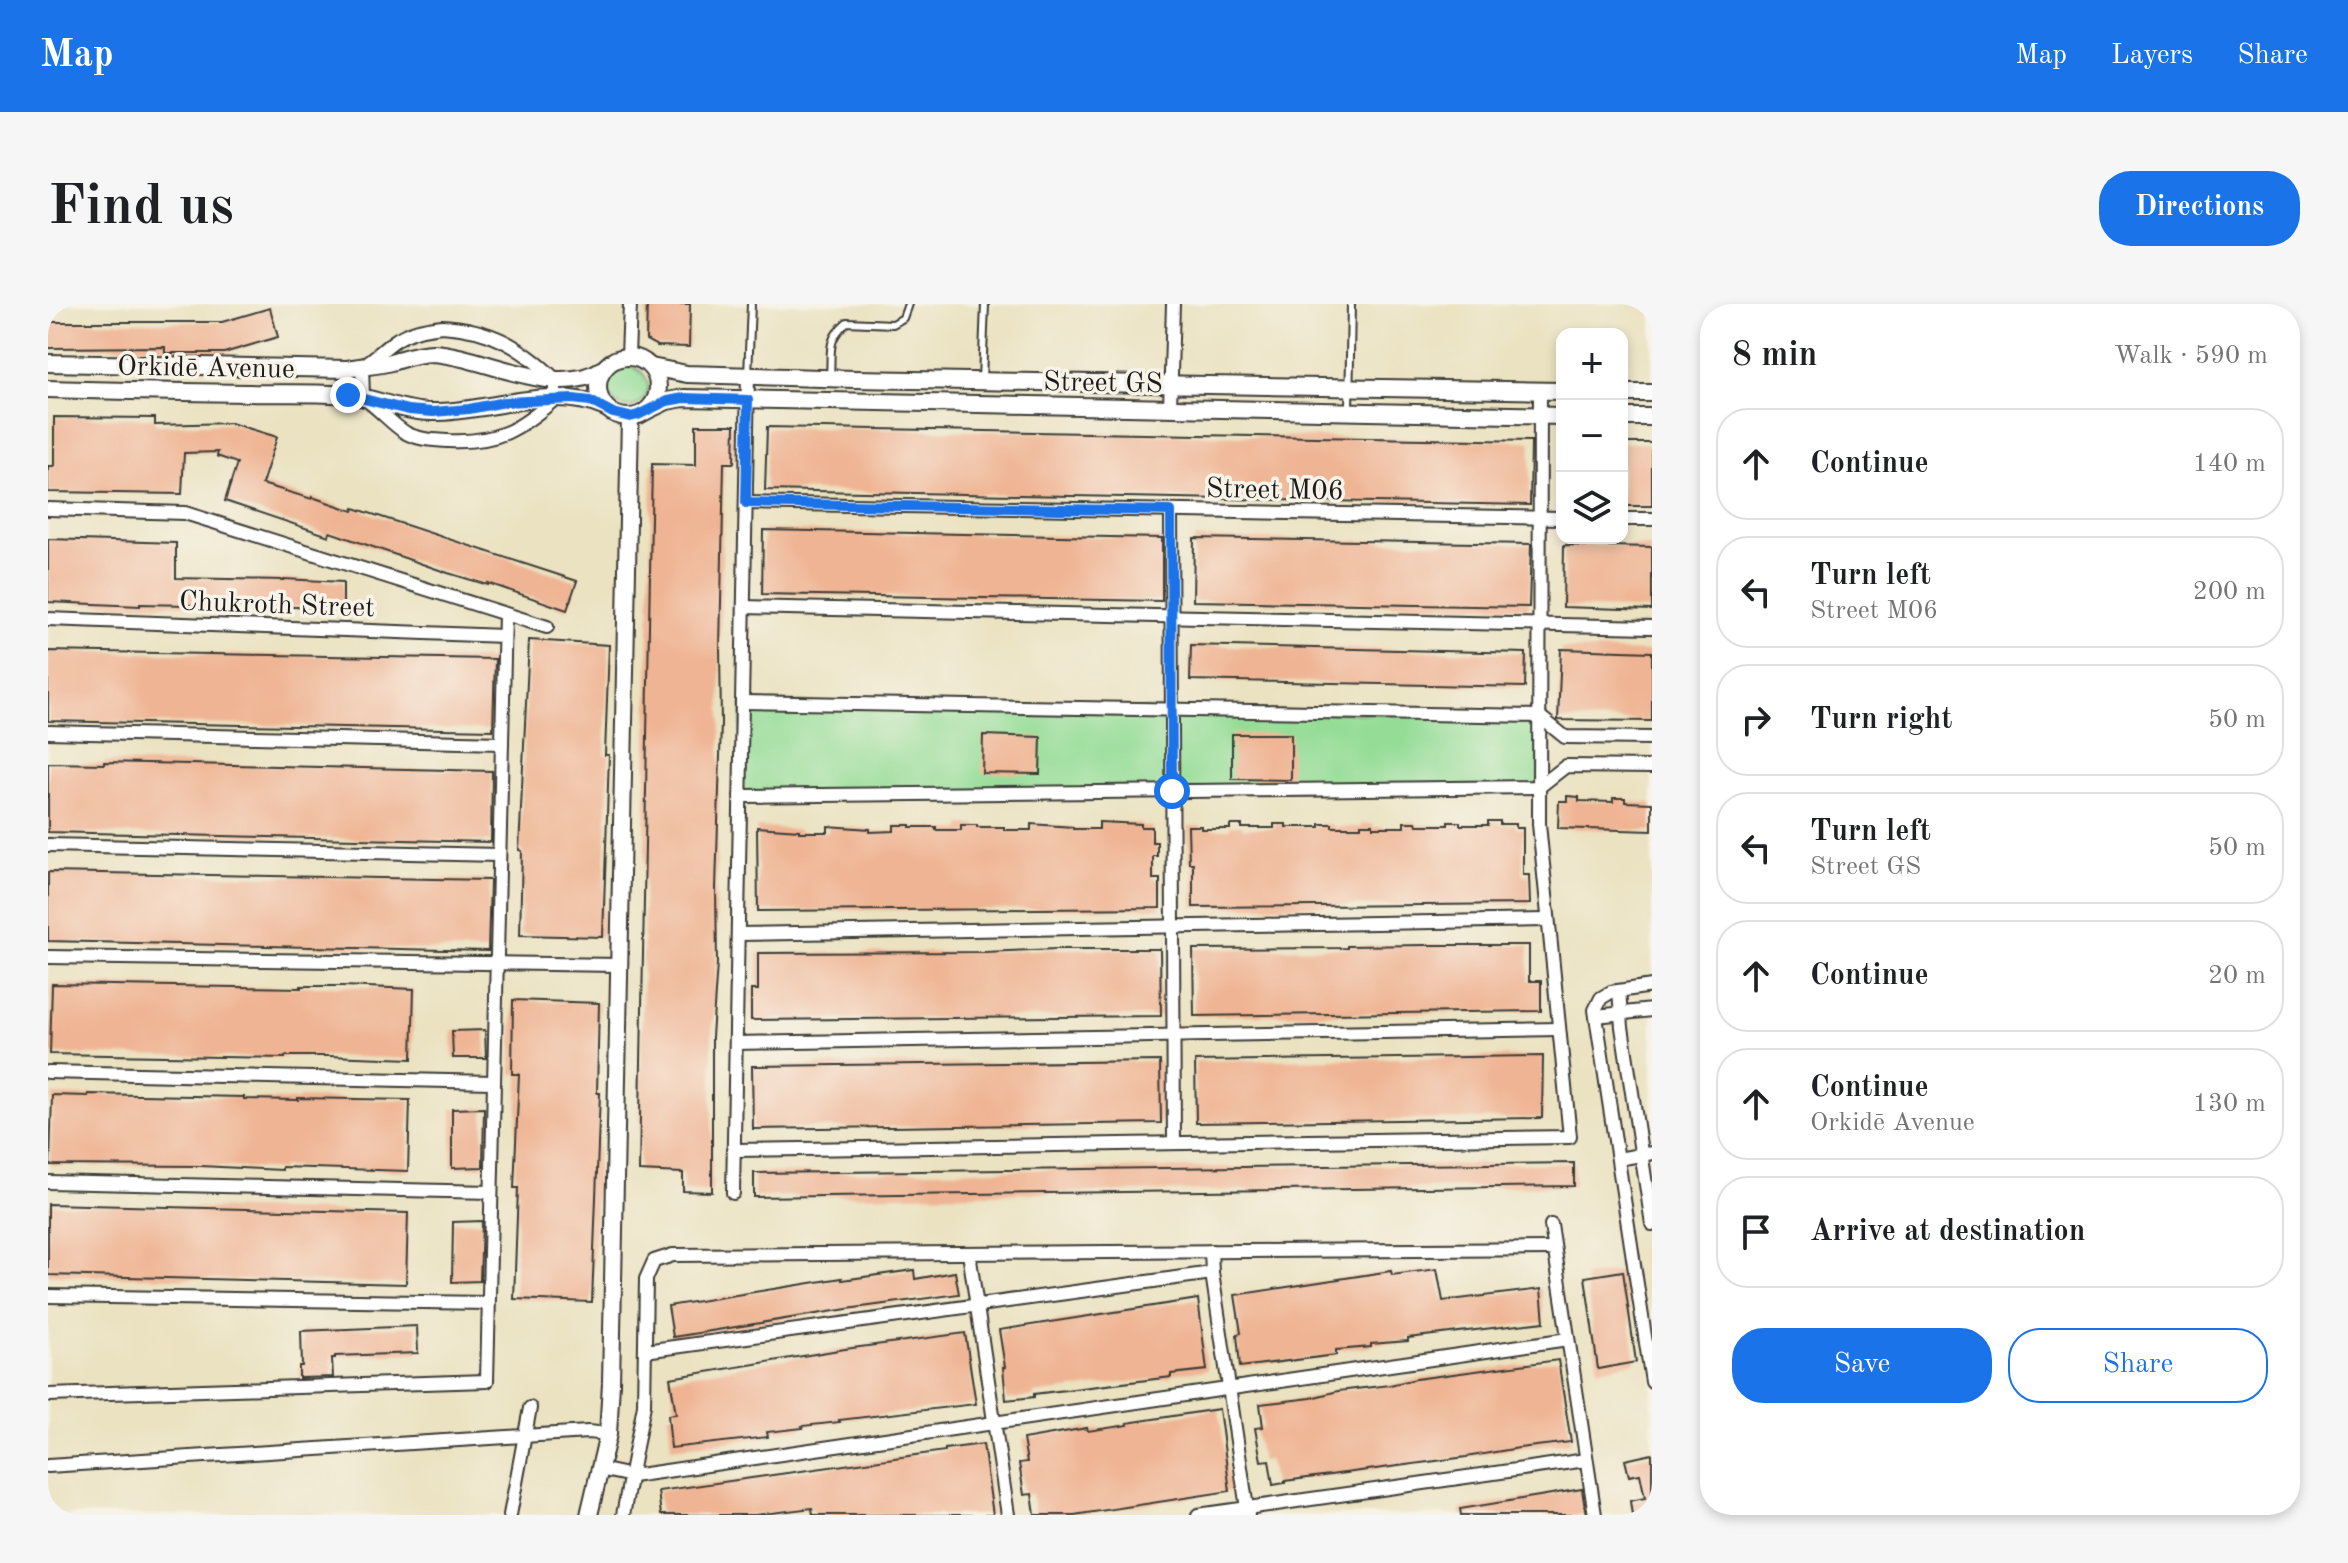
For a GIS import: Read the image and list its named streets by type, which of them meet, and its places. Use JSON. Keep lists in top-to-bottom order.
{
  "streets": {
    "street": [
      "Orkidē Avenue",
      "Street GS",
      "Street M06",
      "Chukroth Street"
    ]
  },
  "crossings": [
    ["Orkidē Avenue", "Street GS"]
  ],
  "page": {
    "header": "Map",
    "nav": ["Map", "Layers", "Share"],
    "buttons": [
      "Directions",
      ["Save", "Share"]
    ],
    "title": "Find us",
    "heading": ["8 min", "Walk · 590 m"],
    "map_buttons": ["+", "−"],
    "list": [
      ["Continue", "140 m"],
      ["Turn left", "Street M06", "200 m"],
      ["Turn right", "50 m"],
      ["Turn left", "Street GS", "50 m"],
      ["Continue", "20 m"],
      ["Continue", "Orkidē Avenue", "130 m"],
      "Arrive at destination"
    ]
  }
}
